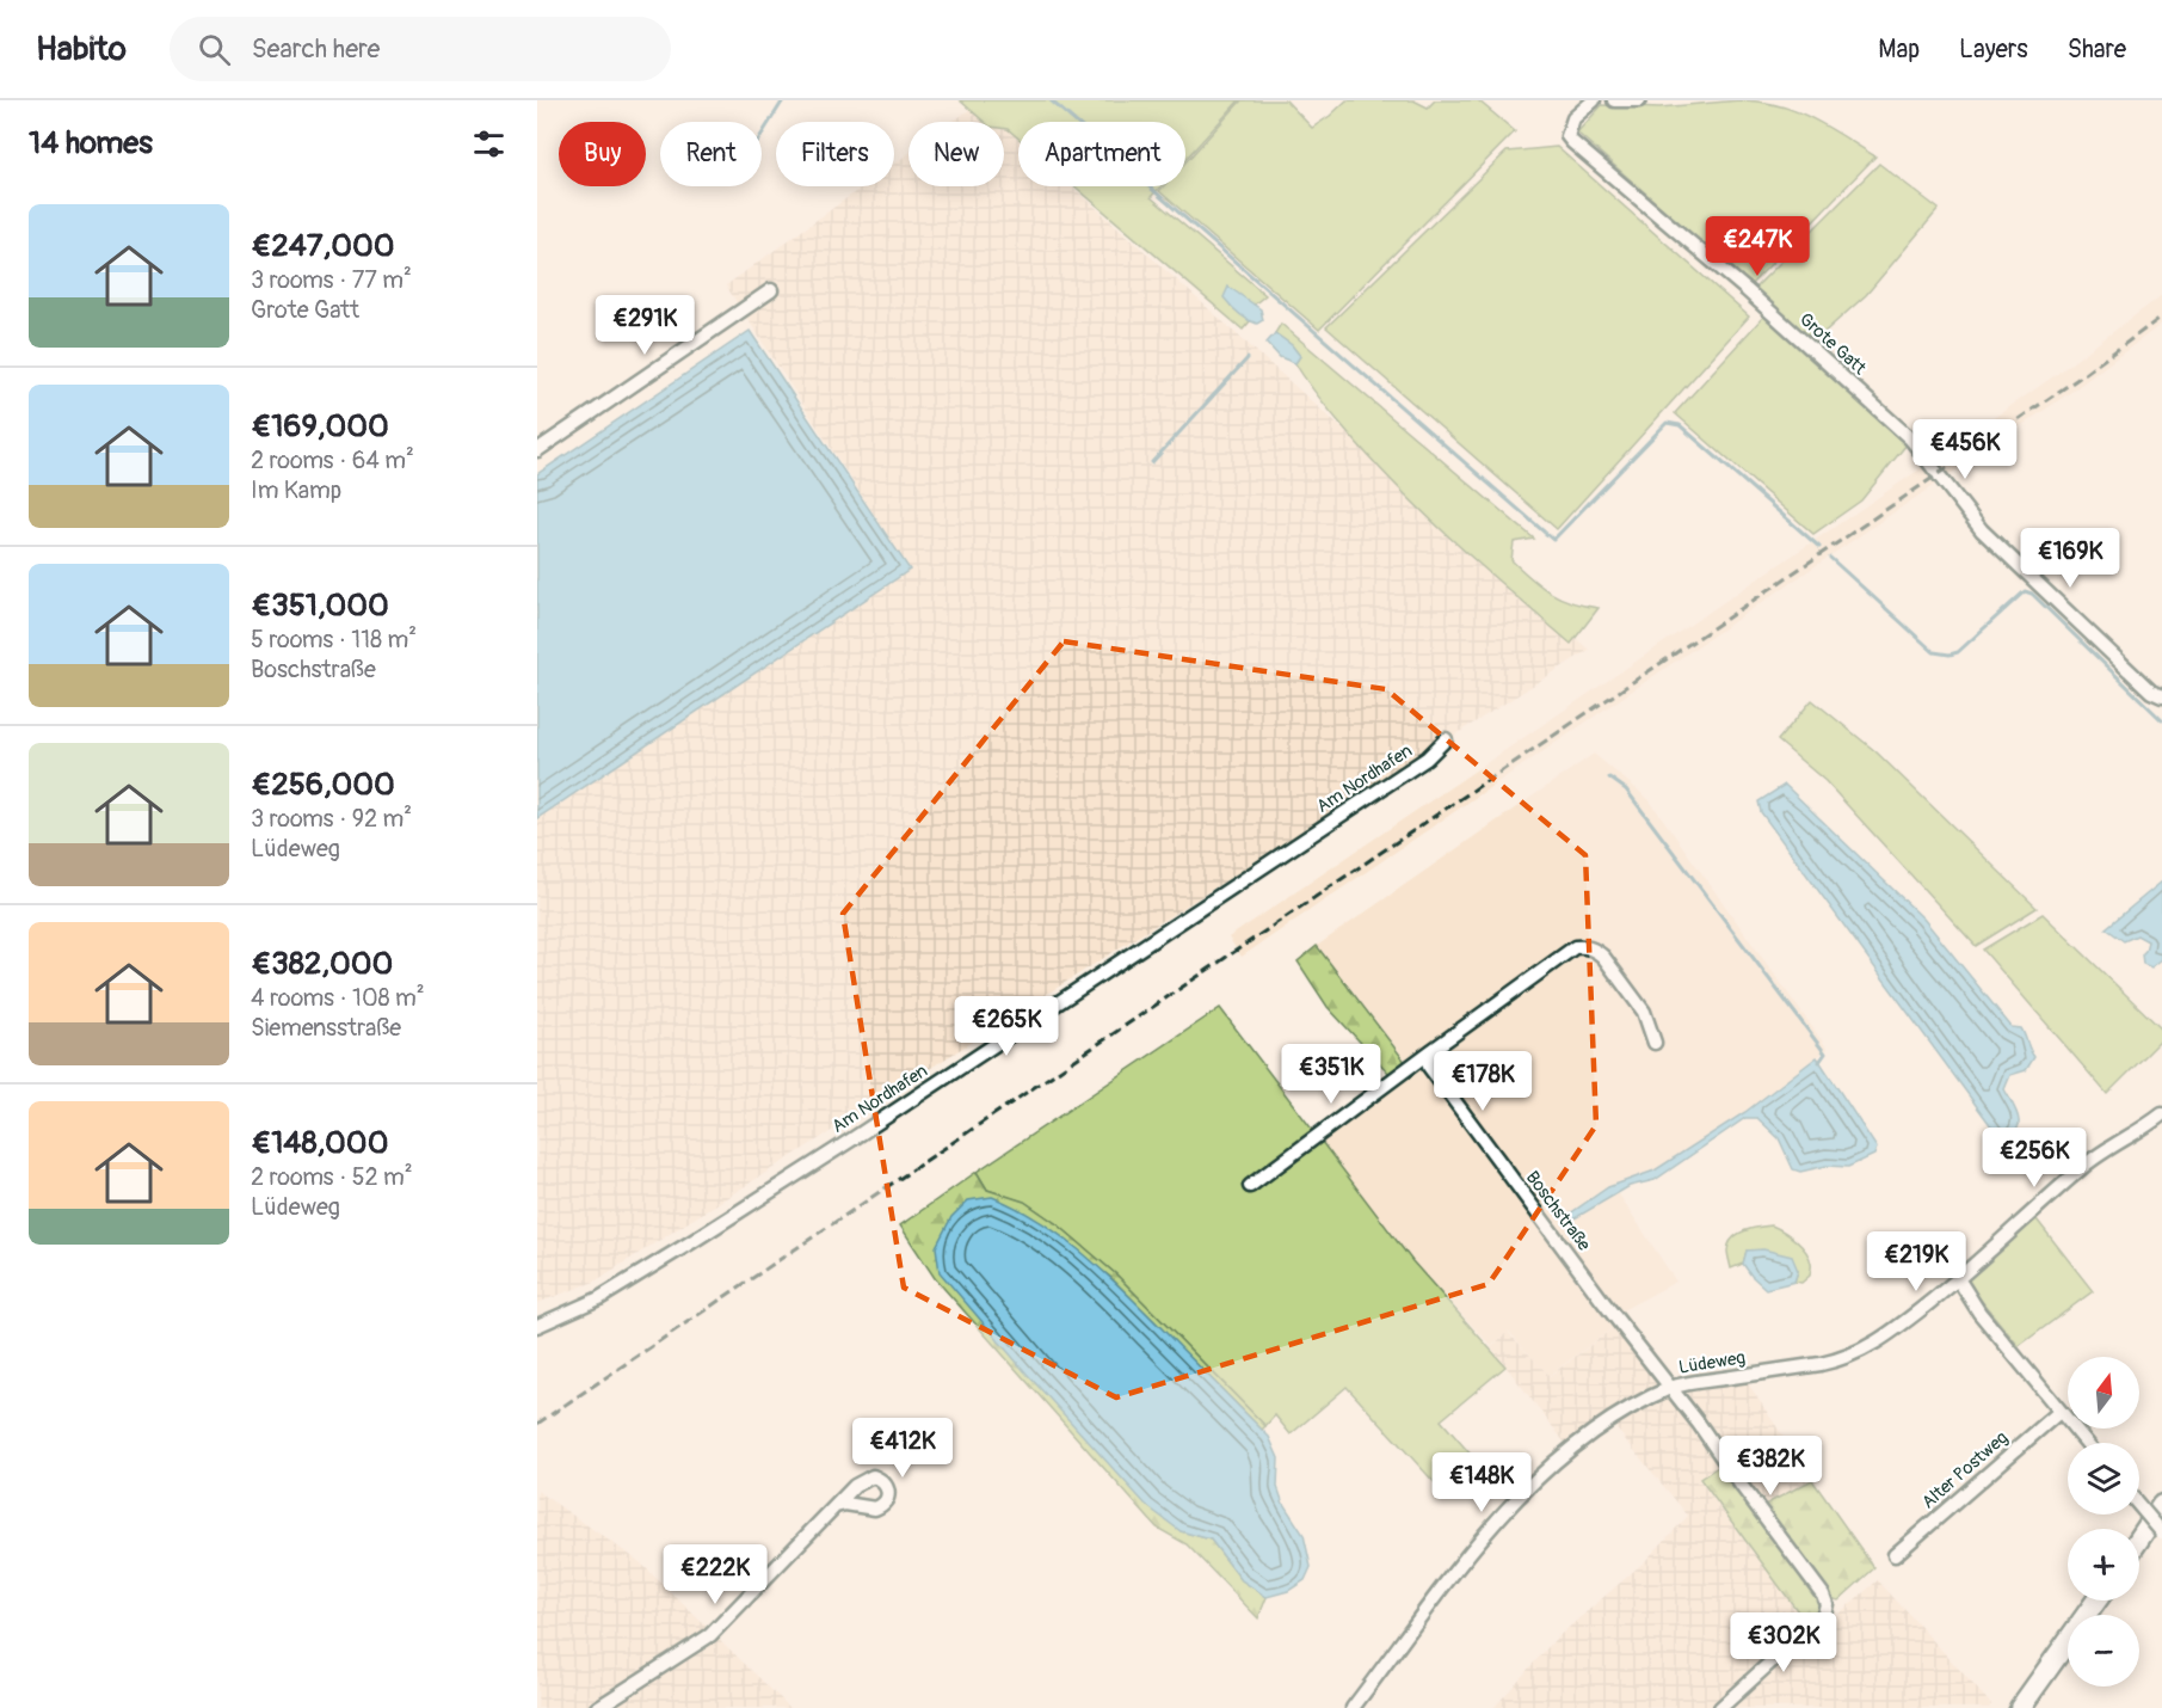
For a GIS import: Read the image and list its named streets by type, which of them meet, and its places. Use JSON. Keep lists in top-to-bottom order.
{
  "streets": {
    "street": [
      "Grote Gatt",
      "Am Nordhafen",
      "Boschstraße",
      "Lüdeweg",
      "Alter Postweg"
    ]
  },
  "crossings": [
    ["Boschstraße", "Lüdeweg"]
  ],
  "north": "top",
  "page": {
    "header": "Habito",
    "search": "Search here",
    "nav": ["Map", "Layers", "Share"],
    "heading": "14 homes",
    "chip": [
      "Buy",
      "Rent",
      "Filters",
      "New",
      "Apartment"
    ],
    "list": [
      {
        "name": "€247,000",
        "note": "3 rooms · 77 m² · Grote Gatt"
      },
      {
        "name": "€169,000",
        "note": "2 rooms · 64 m² · Im Kamp"
      },
      {
        "name": "€351,000",
        "note": "5 rooms · 118 m² · Boschstraße"
      },
      {
        "name": "€256,000",
        "note": "3 rooms · 92 m² · Lüdeweg"
      },
      {
        "name": "€382,000",
        "note": "4 rooms · 108 m² · Siemensstraße"
      },
      {
        "name": "€148,000",
        "note": "2 rooms · 52 m² · Lüdeweg"
      }
    ],
    "price": [
      "€247K",
      "€291K",
      "€456K",
      "€169K",
      "€265K",
      "€351K",
      "€178K",
      "€256K",
      "€219K",
      "€412K",
      "€382K",
      "€148K",
      "€222K",
      "€302K"
    ],
    "map_buttons": ["+", "−"]
  }
}
